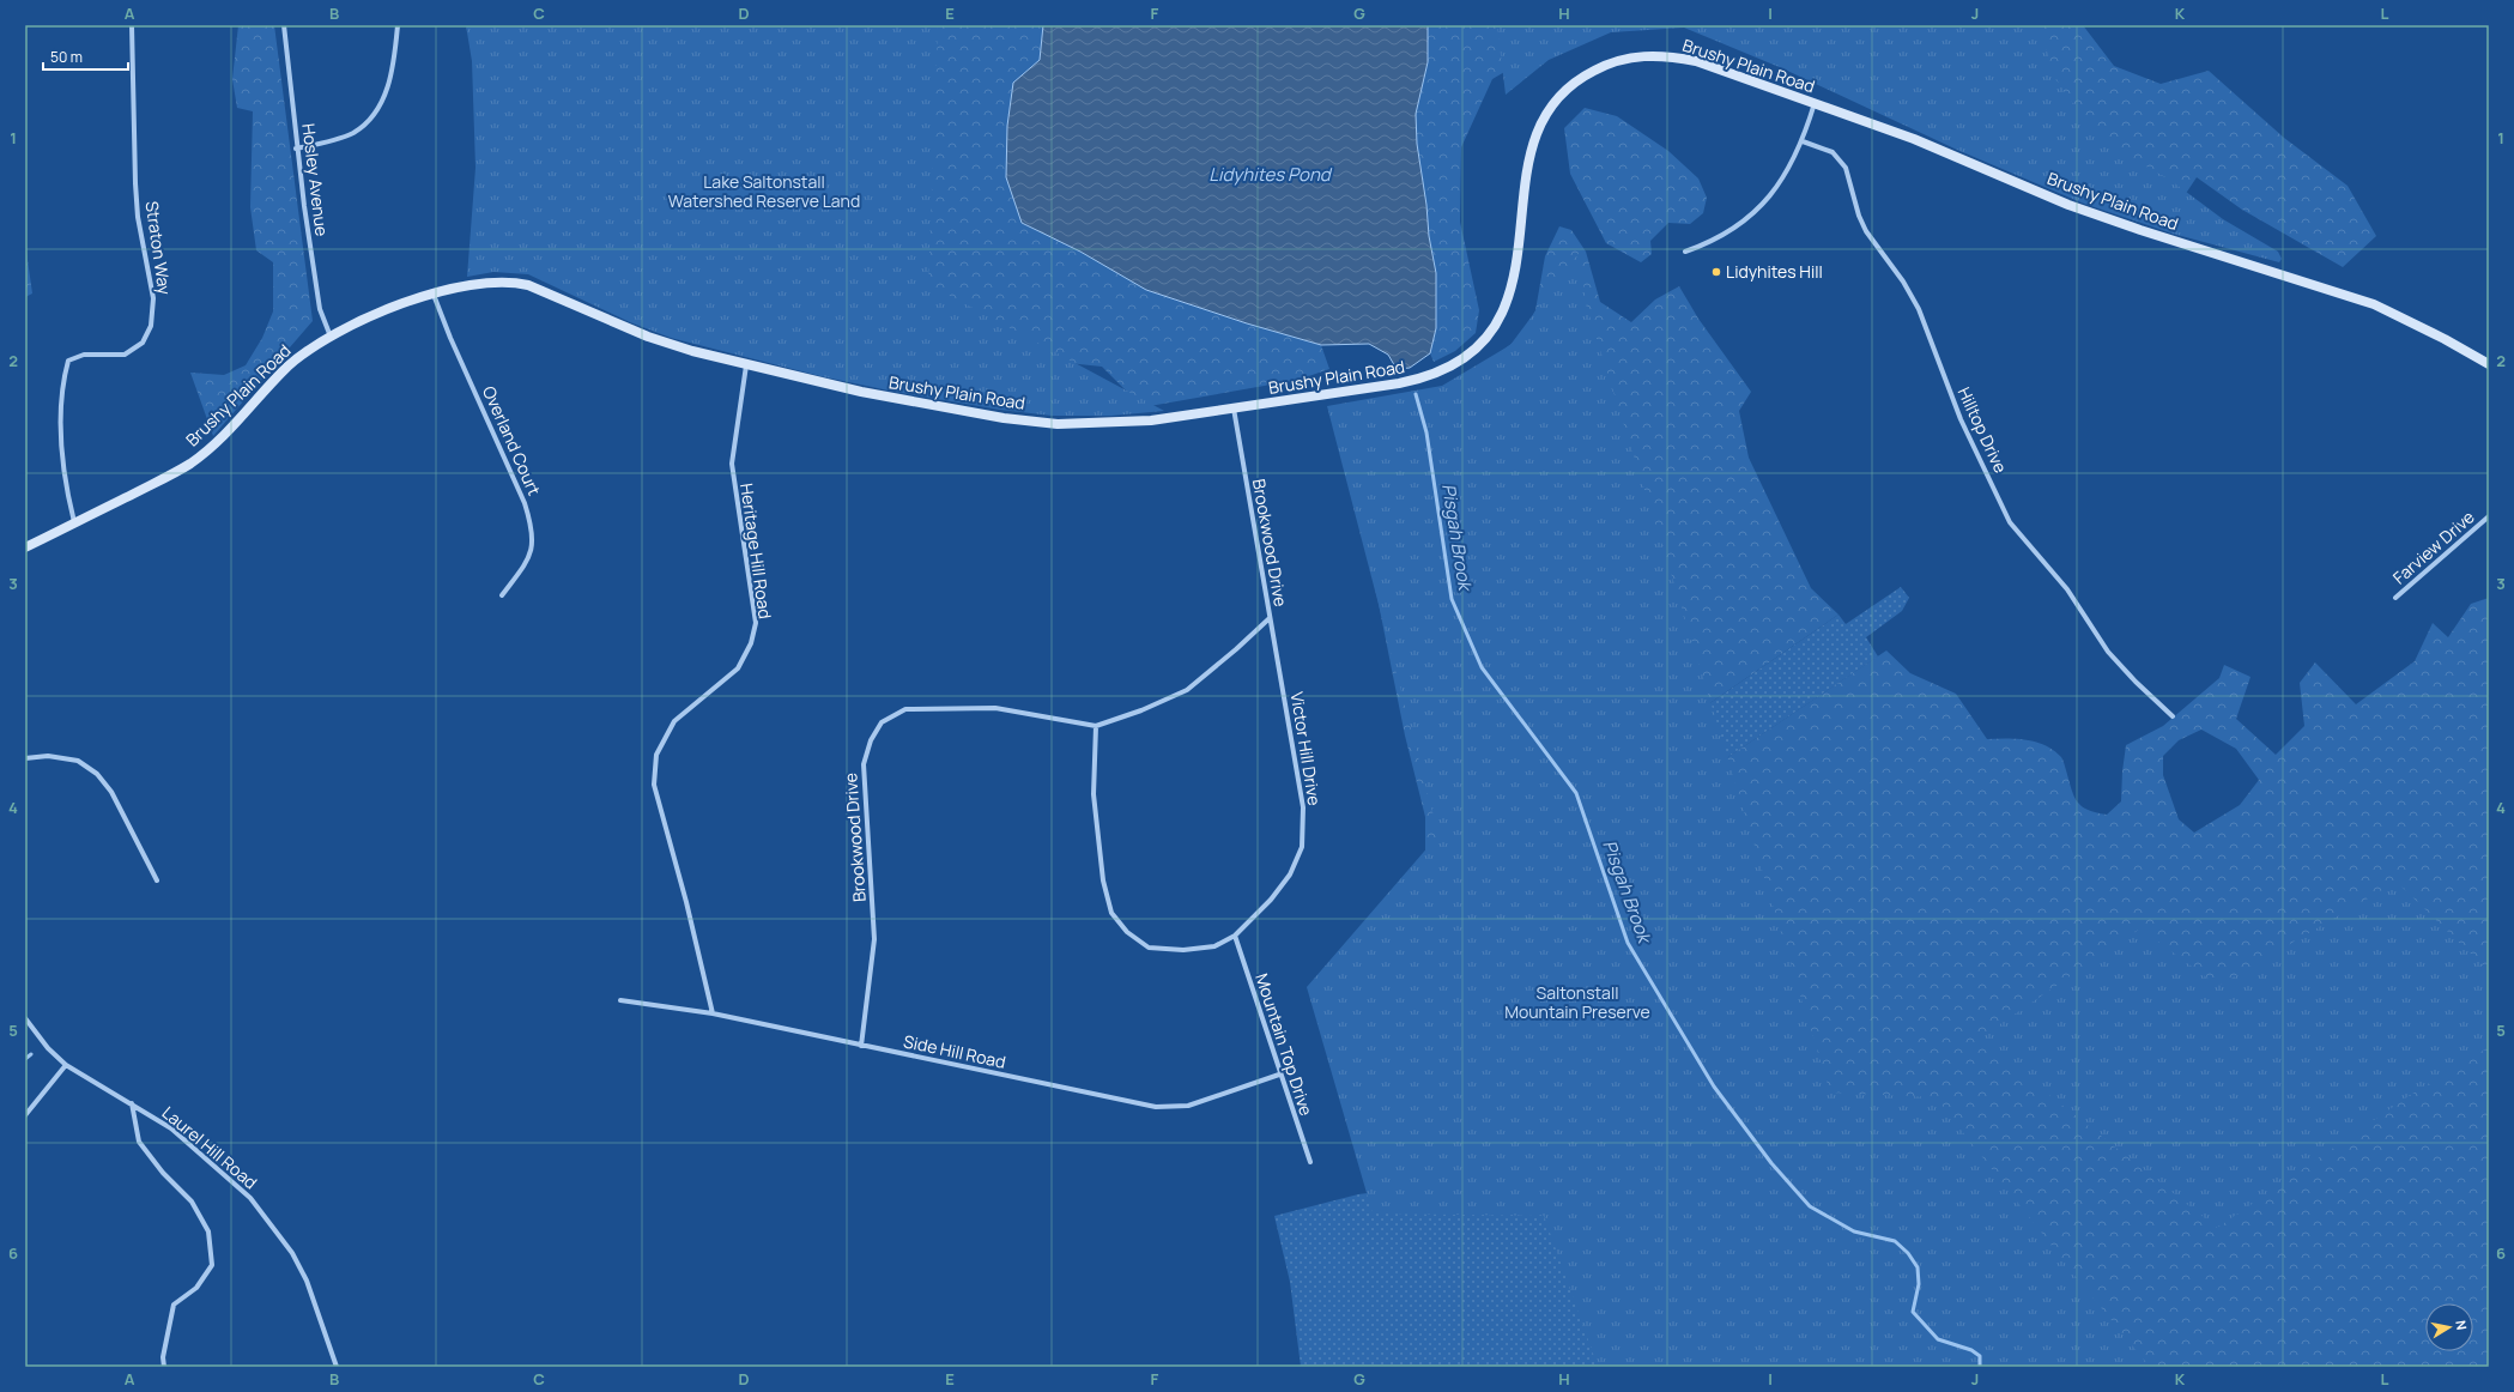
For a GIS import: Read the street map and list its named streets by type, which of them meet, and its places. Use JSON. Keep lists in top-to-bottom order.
{
  "streets": {
    "main road": ["Brushy Plain Road"],
    "street": [
      "Hosley Avenue",
      "Straton Way",
      "Hilltop Drive",
      "Overland Court",
      "Brookwood Drive",
      "Farview Drive",
      "Heritage Hill Road",
      "Victor Hill Drive",
      "Mountain Top Drive",
      "Side Hill Road",
      "Laurel Hill Road"
    ]
  },
  "crossings": [
    ["Brushy Plain Road", "Hosley Avenue"],
    ["Brushy Plain Road", "Straton Way"],
    ["Brushy Plain Road", "Overland Court"],
    ["Brushy Plain Road", "Brookwood Drive"],
    ["Brushy Plain Road", "Heritage Hill Road"],
    ["Brookwood Drive", "Victor Hill Drive"],
    ["Brookwood Drive", "Side Hill Road"],
    ["Heritage Hill Road", "Side Hill Road"],
    ["Victor Hill Drive", "Mountain Top Drive"],
    ["Mountain Top Drive", "Side Hill Road"]
  ],
  "water": ["Lidyhites Pond", "Pisgah Brook"],
  "parks": ["Lake Saltonstall Watershed Reserve Land", "Saltonstall Mountain Preserve"],
  "places": ["Lidyhites Hill"],
  "scale_bar": "50 m",
  "north": "right",
  "grid": {
    "columns": [
      "A",
      "B",
      "C",
      "D",
      "E",
      "F",
      "G",
      "H",
      "I",
      "J",
      "K",
      "L"
    ],
    "rows": [
      "1",
      "2",
      "3",
      "4",
      "5",
      "6"
    ]
  }
}
